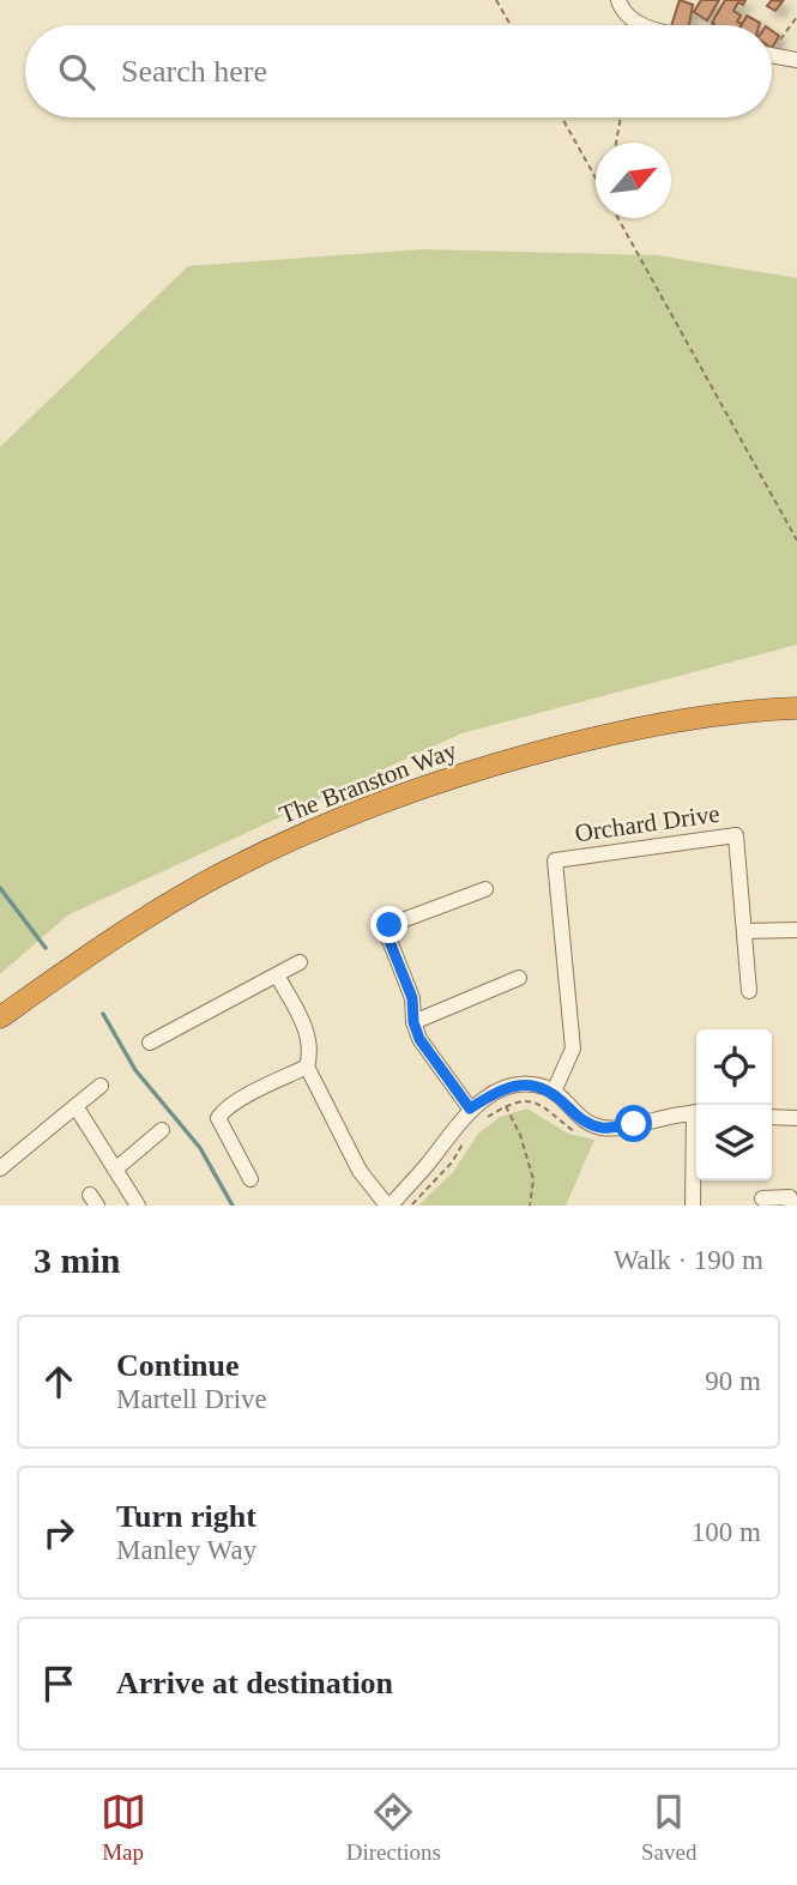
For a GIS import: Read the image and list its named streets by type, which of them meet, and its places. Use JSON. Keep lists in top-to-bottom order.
{
  "streets": {
    "highway": ["The Branston Way"],
    "street": ["Orchard Drive"]
  },
  "north": "top right",
  "page": {
    "search": "Search here",
    "heading": ["3 min", "Walk · 190 m"],
    "list": [
      ["Continue", "Martell Drive", "90 m"],
      ["Turn right", "Manley Way", "100 m"],
      "Arrive at destination"
    ],
    "nav": ["Map", "Directions", "Saved"]
  }
}
